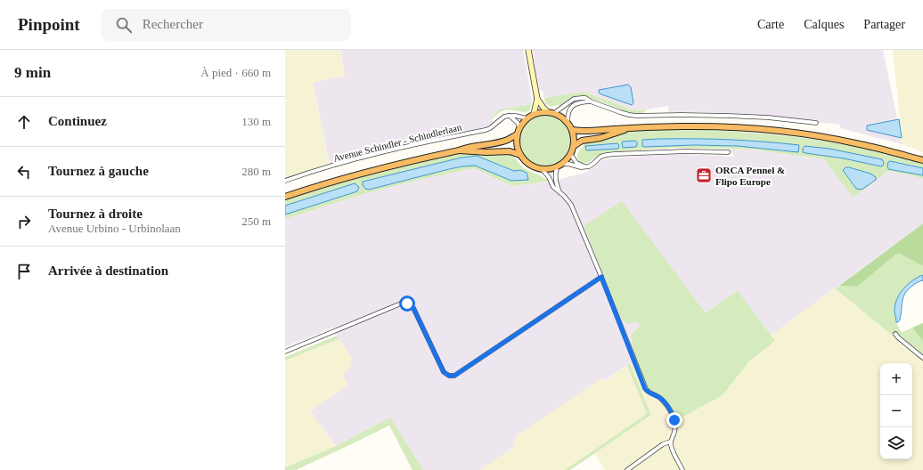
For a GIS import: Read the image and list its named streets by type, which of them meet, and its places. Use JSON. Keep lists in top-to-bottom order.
{
  "streets": {
    "street": ["Avenue Schindler - Schindlerlaan"]
  },
  "places": {
    "office": ["ORCA Pennel & Flipo Europe"]
  },
  "page": {
    "header": "Pinpoint",
    "search": "Rechercher",
    "nav": ["Carte", "Calques", "Partager"],
    "heading": ["9 min", "À pied · 660 m"],
    "list": [
      ["Continuez", "130 m"],
      ["Tournez à gauche", "280 m"],
      ["Tournez à droite", "Avenue Urbino - Urbinolaan", "250 m"],
      "Arrivée à destination"
    ],
    "map_buttons": ["+", "−"]
  }
}
